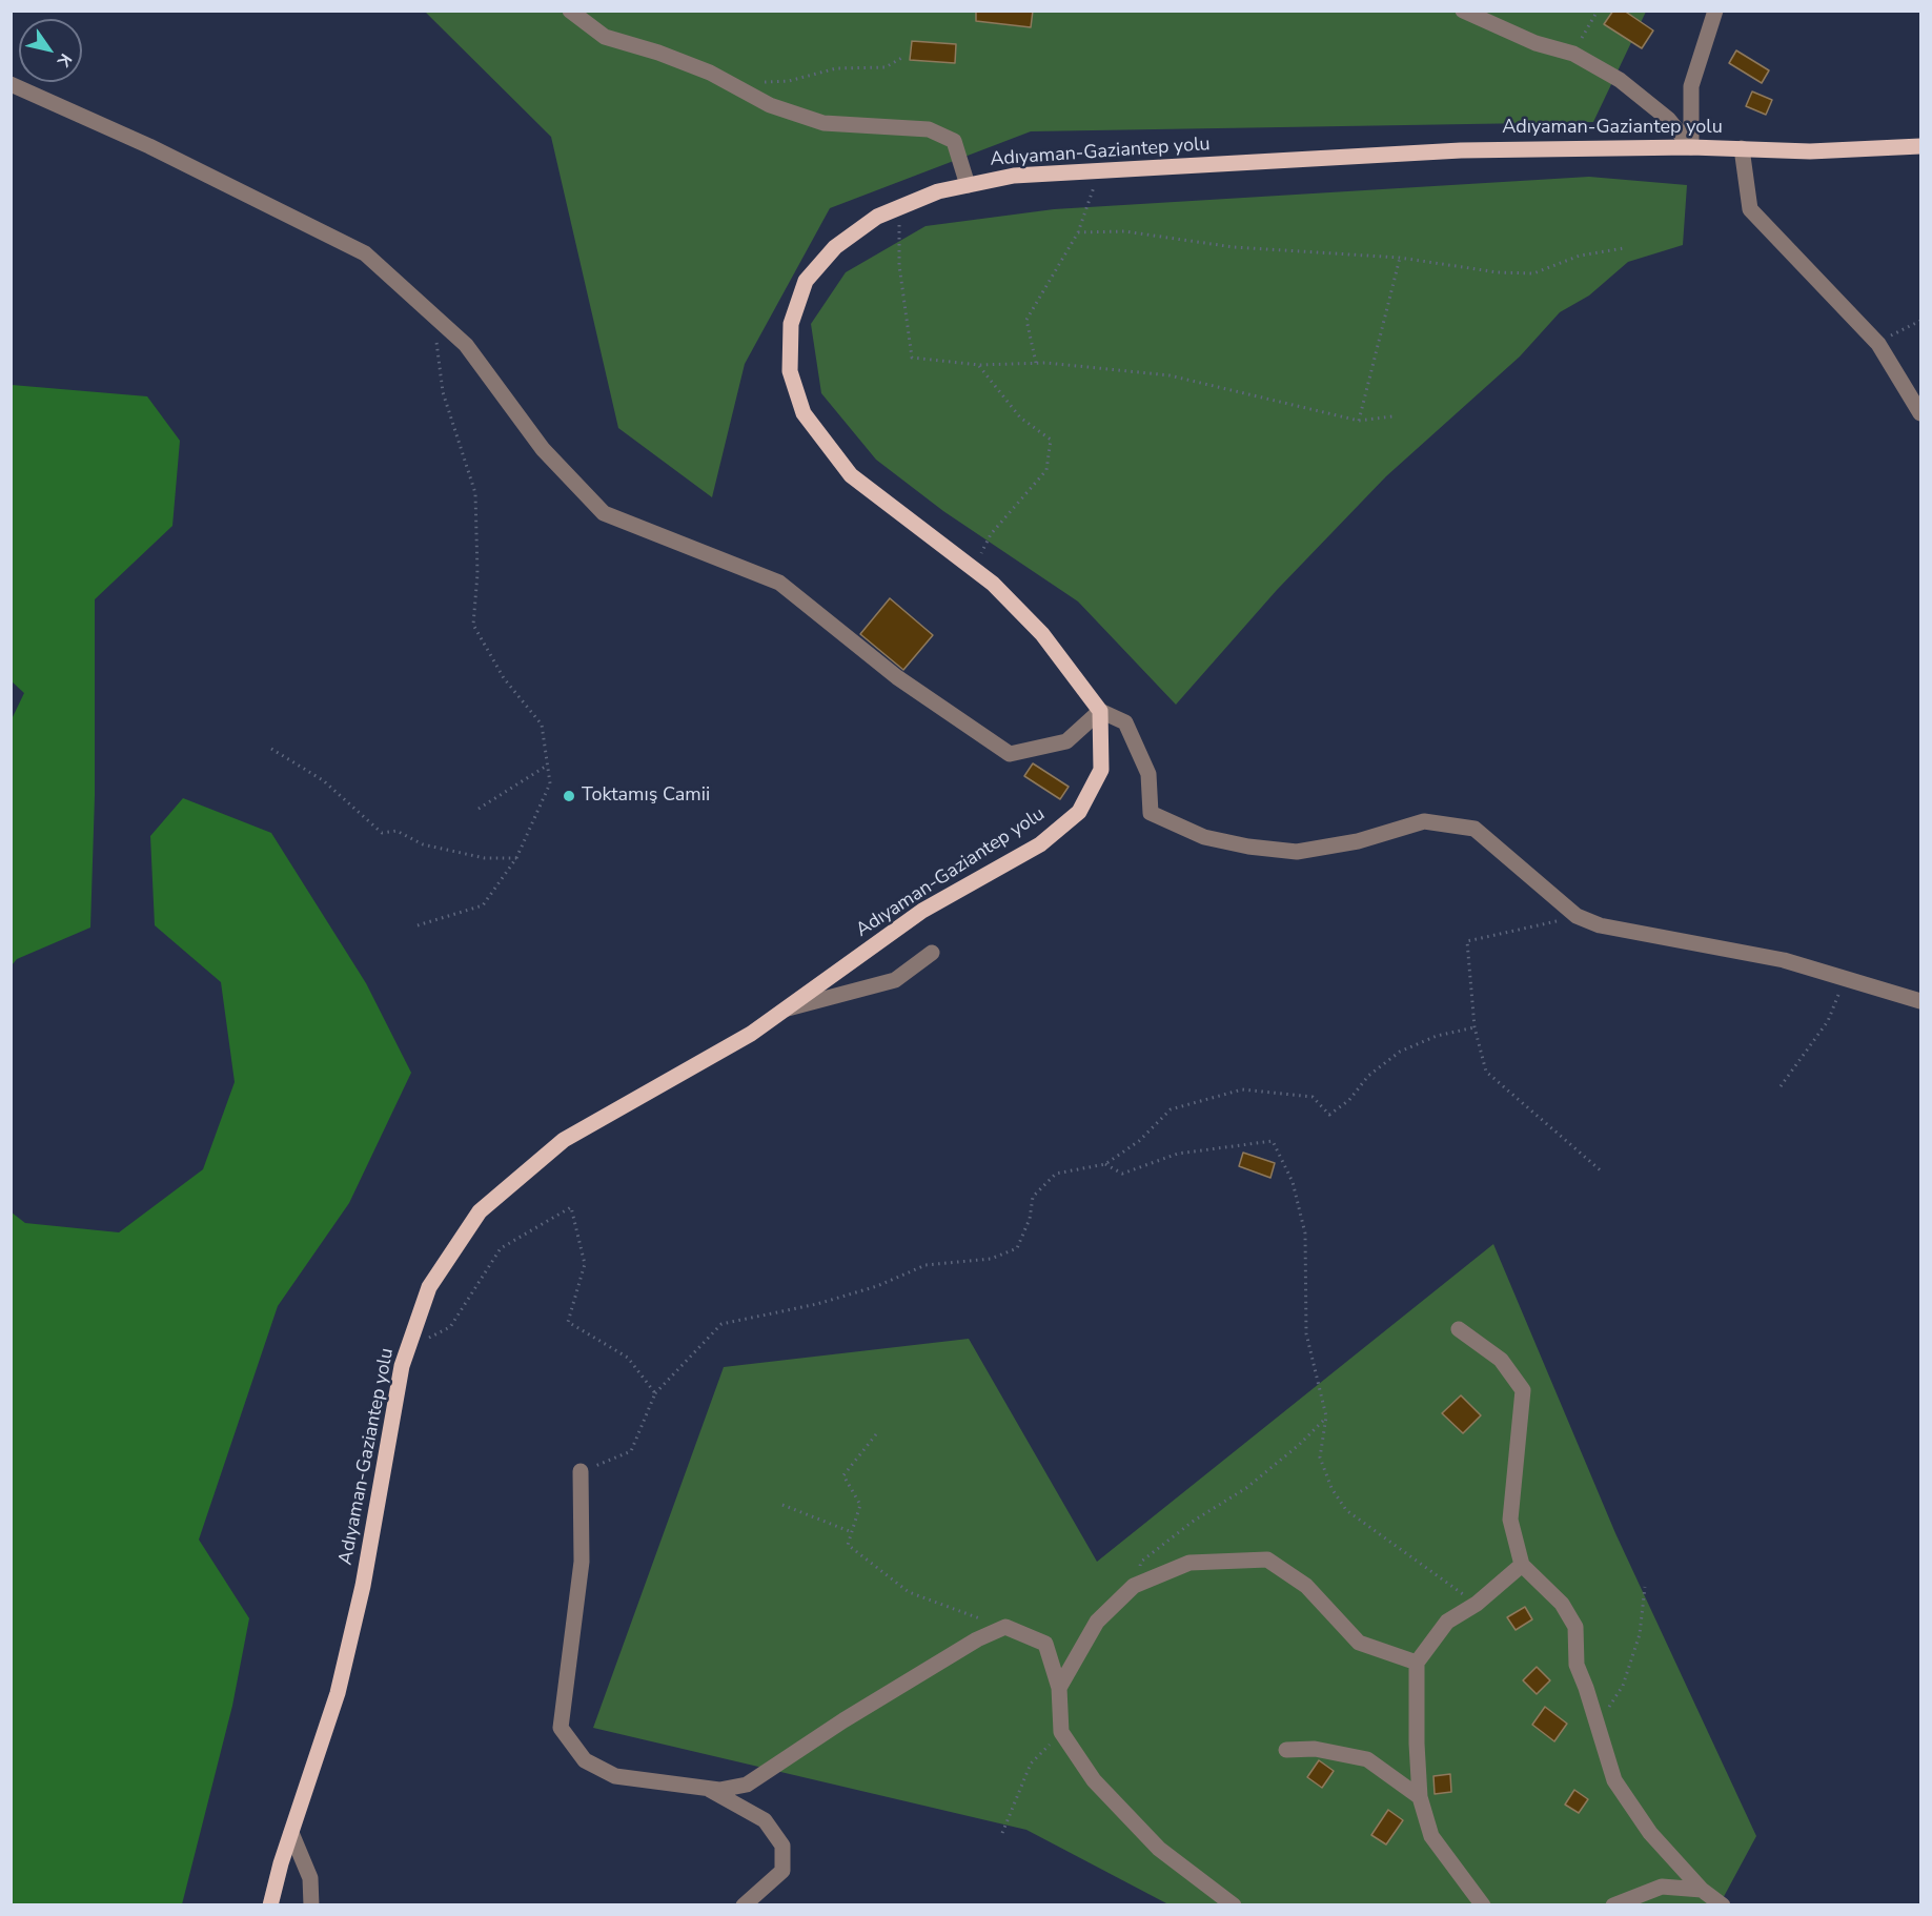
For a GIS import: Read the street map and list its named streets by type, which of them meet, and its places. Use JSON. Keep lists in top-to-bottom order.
{
  "streets": {
    "main road": ["Adıyaman-Gaziantep yolu"]
  },
  "places": ["Toktamış Camii"],
  "north": "bottom right"
}
